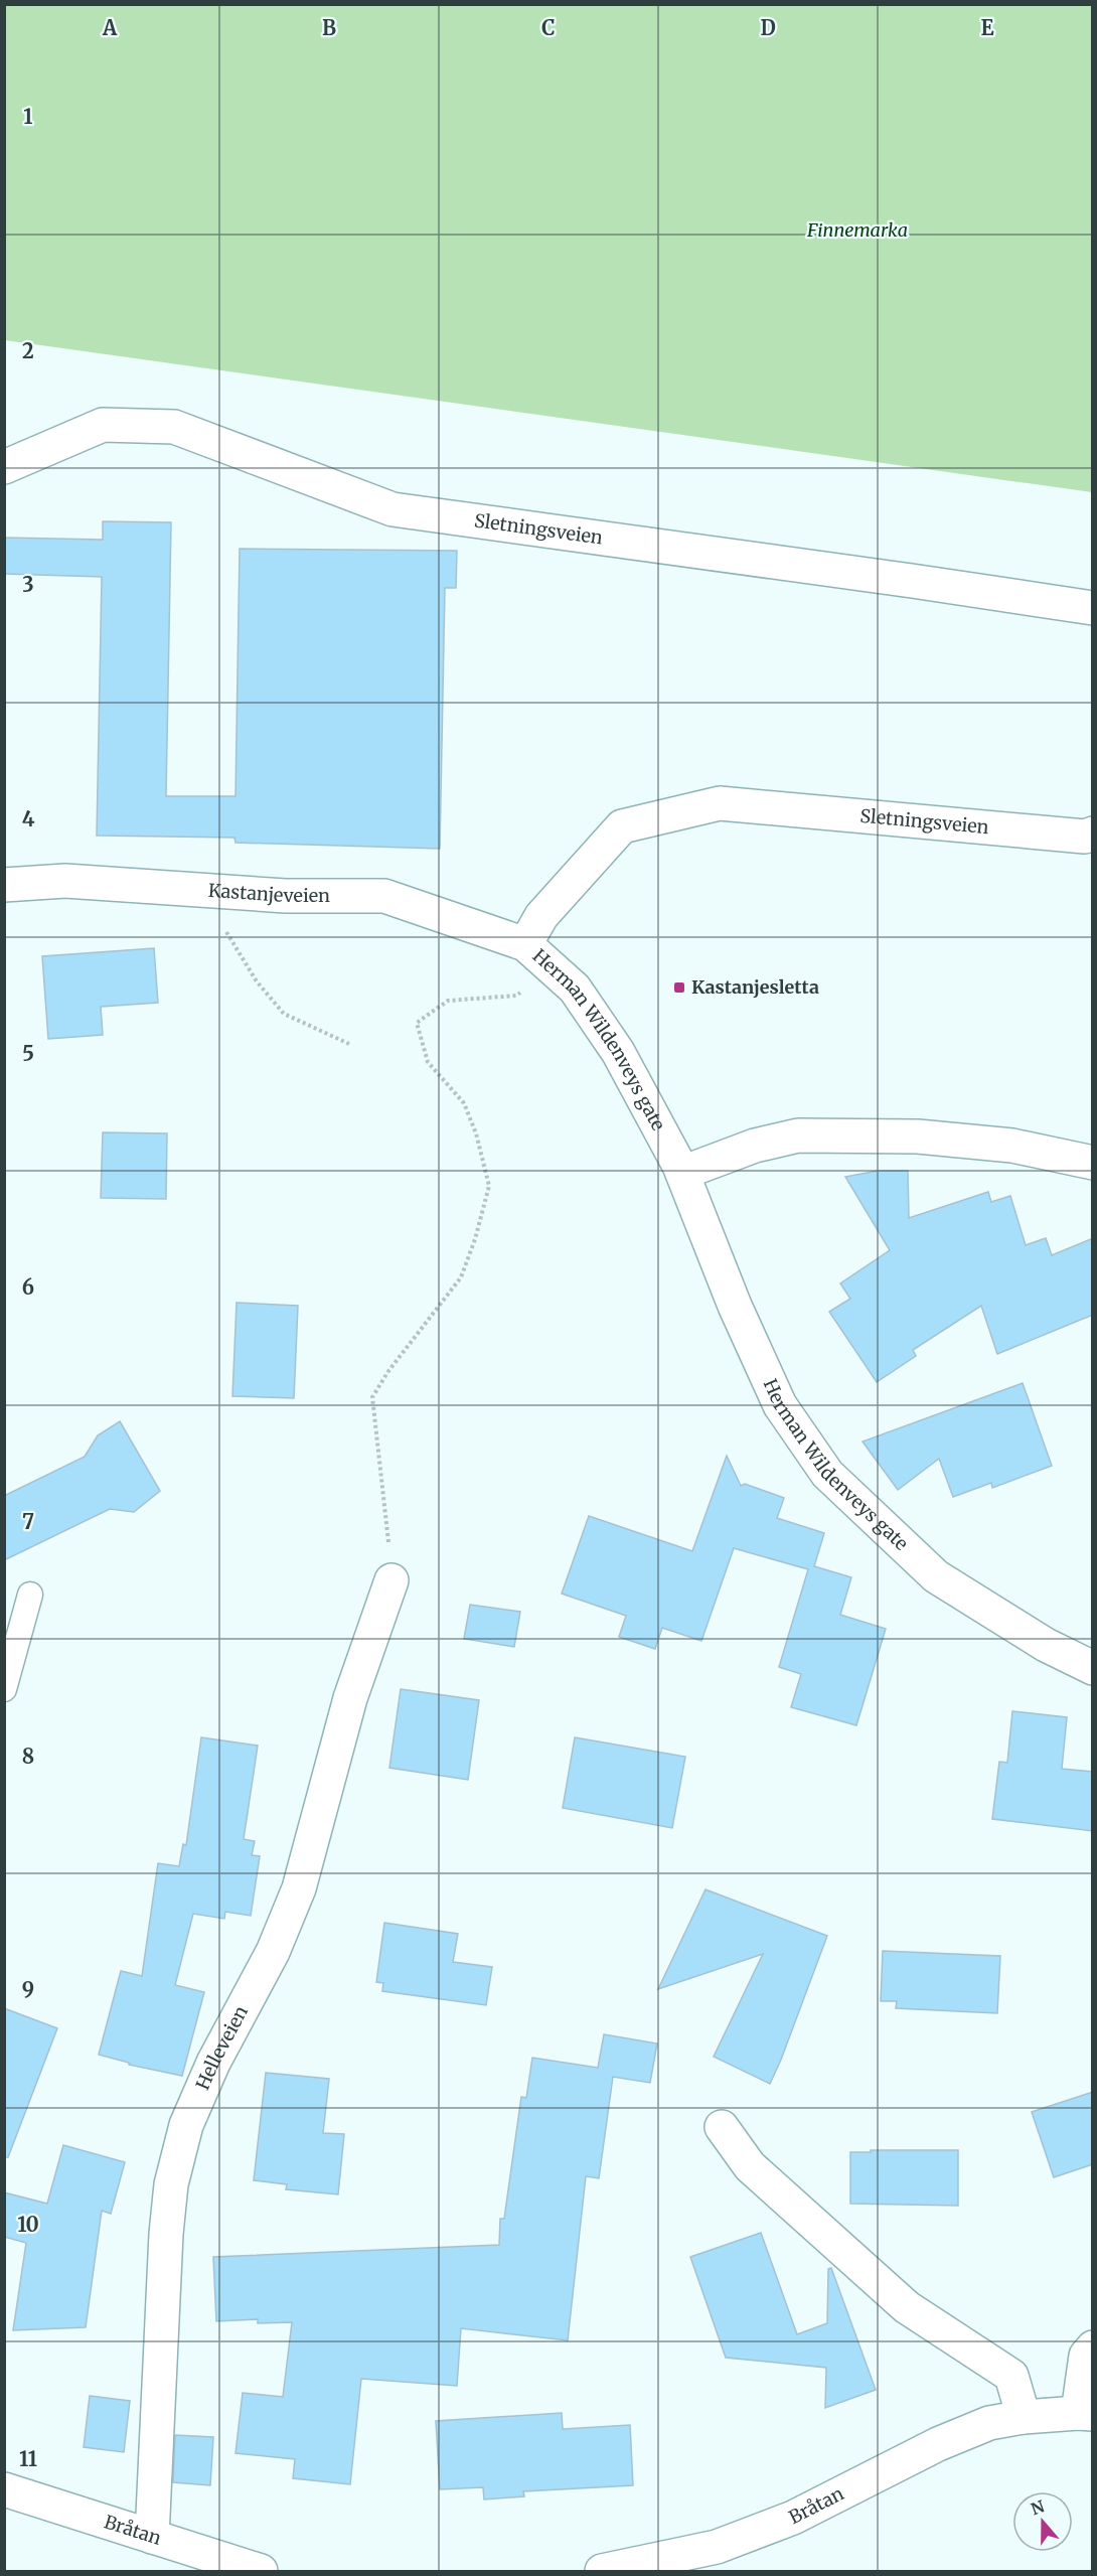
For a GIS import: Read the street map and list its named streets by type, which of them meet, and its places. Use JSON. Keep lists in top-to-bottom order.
{
  "streets": {
    "street": [
      "Sletningsveien",
      "Kastanjeveien",
      "Herman Wildenveys gate",
      "Helleveien",
      "Bråtan"
    ]
  },
  "crossings": [
    ["Sletningsveien", "Kastanjeveien"],
    ["Sletningsveien", "Herman Wildenveys gate"],
    ["Kastanjeveien", "Herman Wildenveys gate"],
    ["Helleveien", "Bråtan"]
  ],
  "parks": ["Finnemarka"],
  "places": {
    "transit": ["Kastanjesletta"]
  },
  "north": "top",
  "grid": {
    "columns": [
      "A",
      "B",
      "C",
      "D",
      "E"
    ],
    "rows": [
      "1",
      "2",
      "3",
      "4",
      "5",
      "6",
      "7",
      "8",
      "9",
      "10",
      "11"
    ]
  }
}
